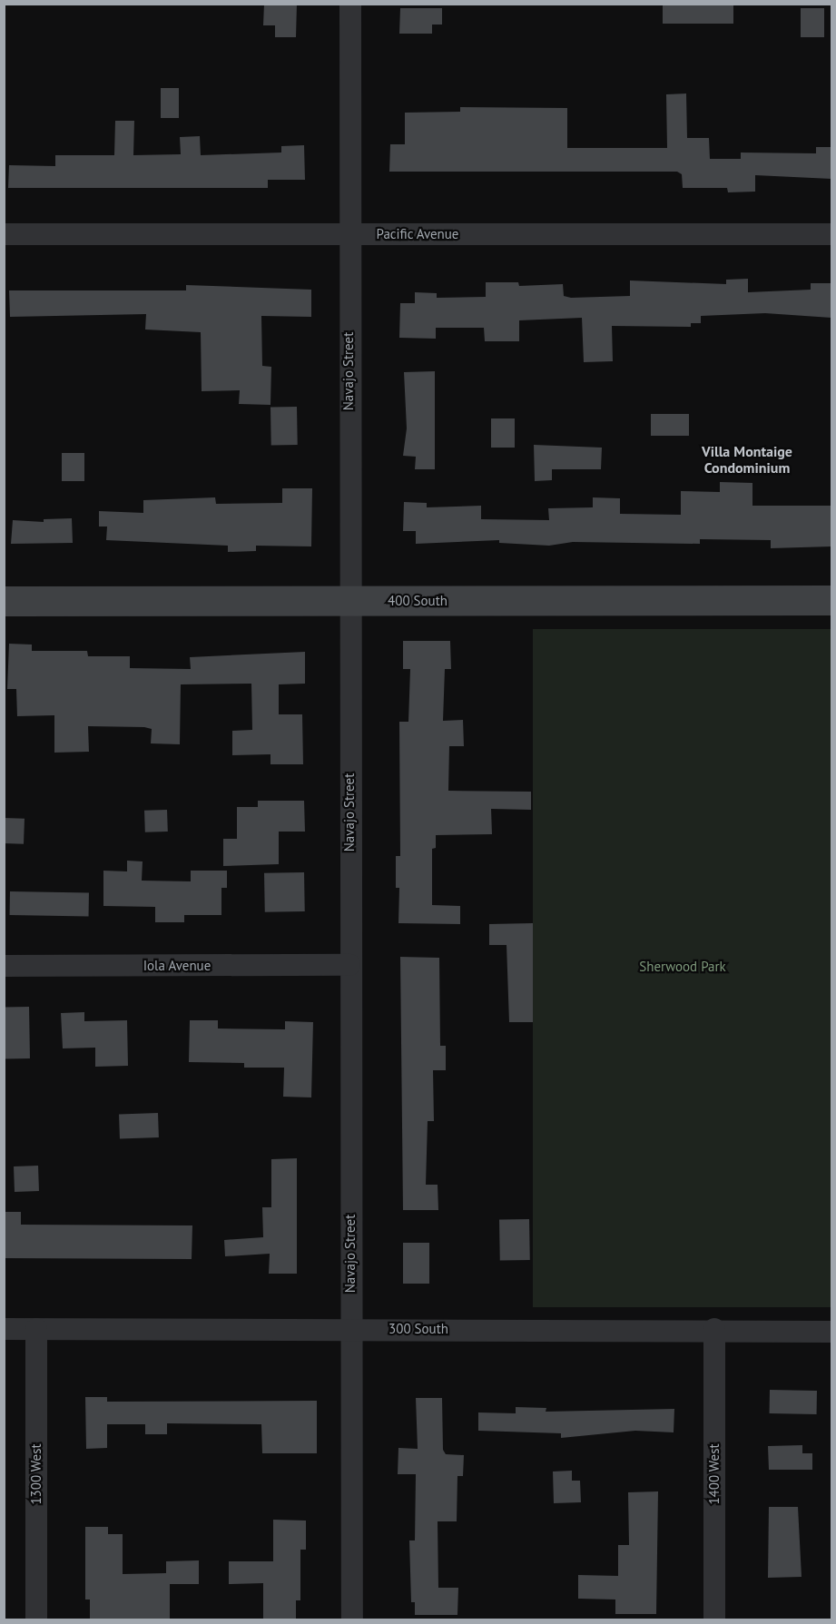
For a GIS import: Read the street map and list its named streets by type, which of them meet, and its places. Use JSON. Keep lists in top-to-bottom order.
{
  "streets": {
    "main road": ["400 South"],
    "street": [
      "Pacific Avenue",
      "Navajo Street",
      "Iola Avenue",
      "300 South",
      "1300 West",
      "1400 West"
    ]
  },
  "crossings": [
    ["Pacific Avenue", "Navajo Street"],
    ["Navajo Street", "400 South"],
    ["Navajo Street", "Iola Avenue"],
    ["Navajo Street", "300 South"],
    ["300 South", "1300 West"],
    ["300 South", "1400 West"]
  ],
  "districts": ["Villa Montaige Condominium"],
  "parks": ["Sherwood Park"]
}
